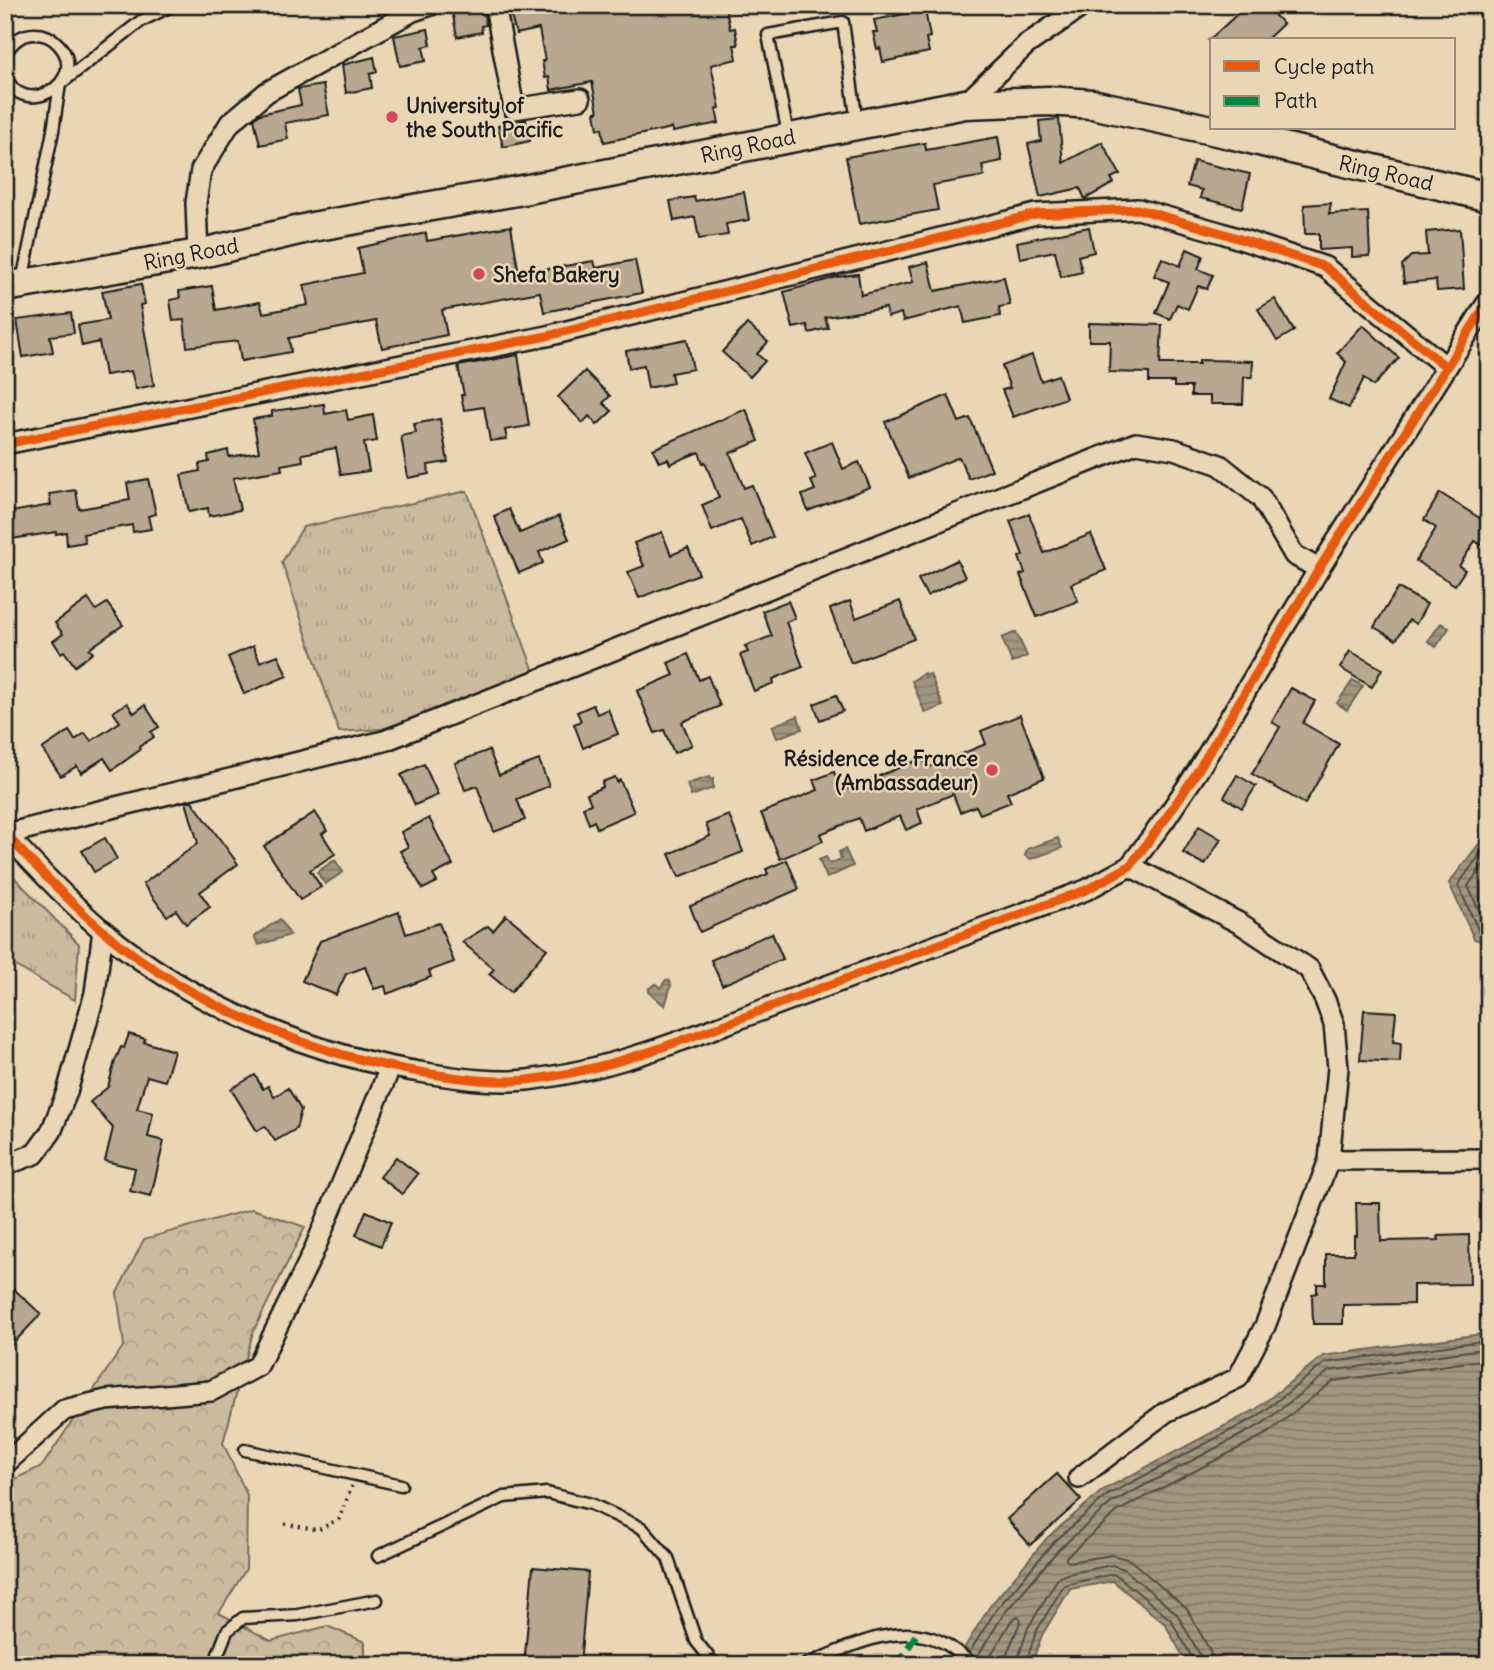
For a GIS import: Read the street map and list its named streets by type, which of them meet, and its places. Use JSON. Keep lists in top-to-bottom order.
{
  "streets": {
    "main road": ["Ring Road"]
  },
  "places": ["University of the South Pacific", "Shefa Bakery", "Résidence de France (Ambassadeur)"],
  "legend": ["Cycle path", "Path"]
}
